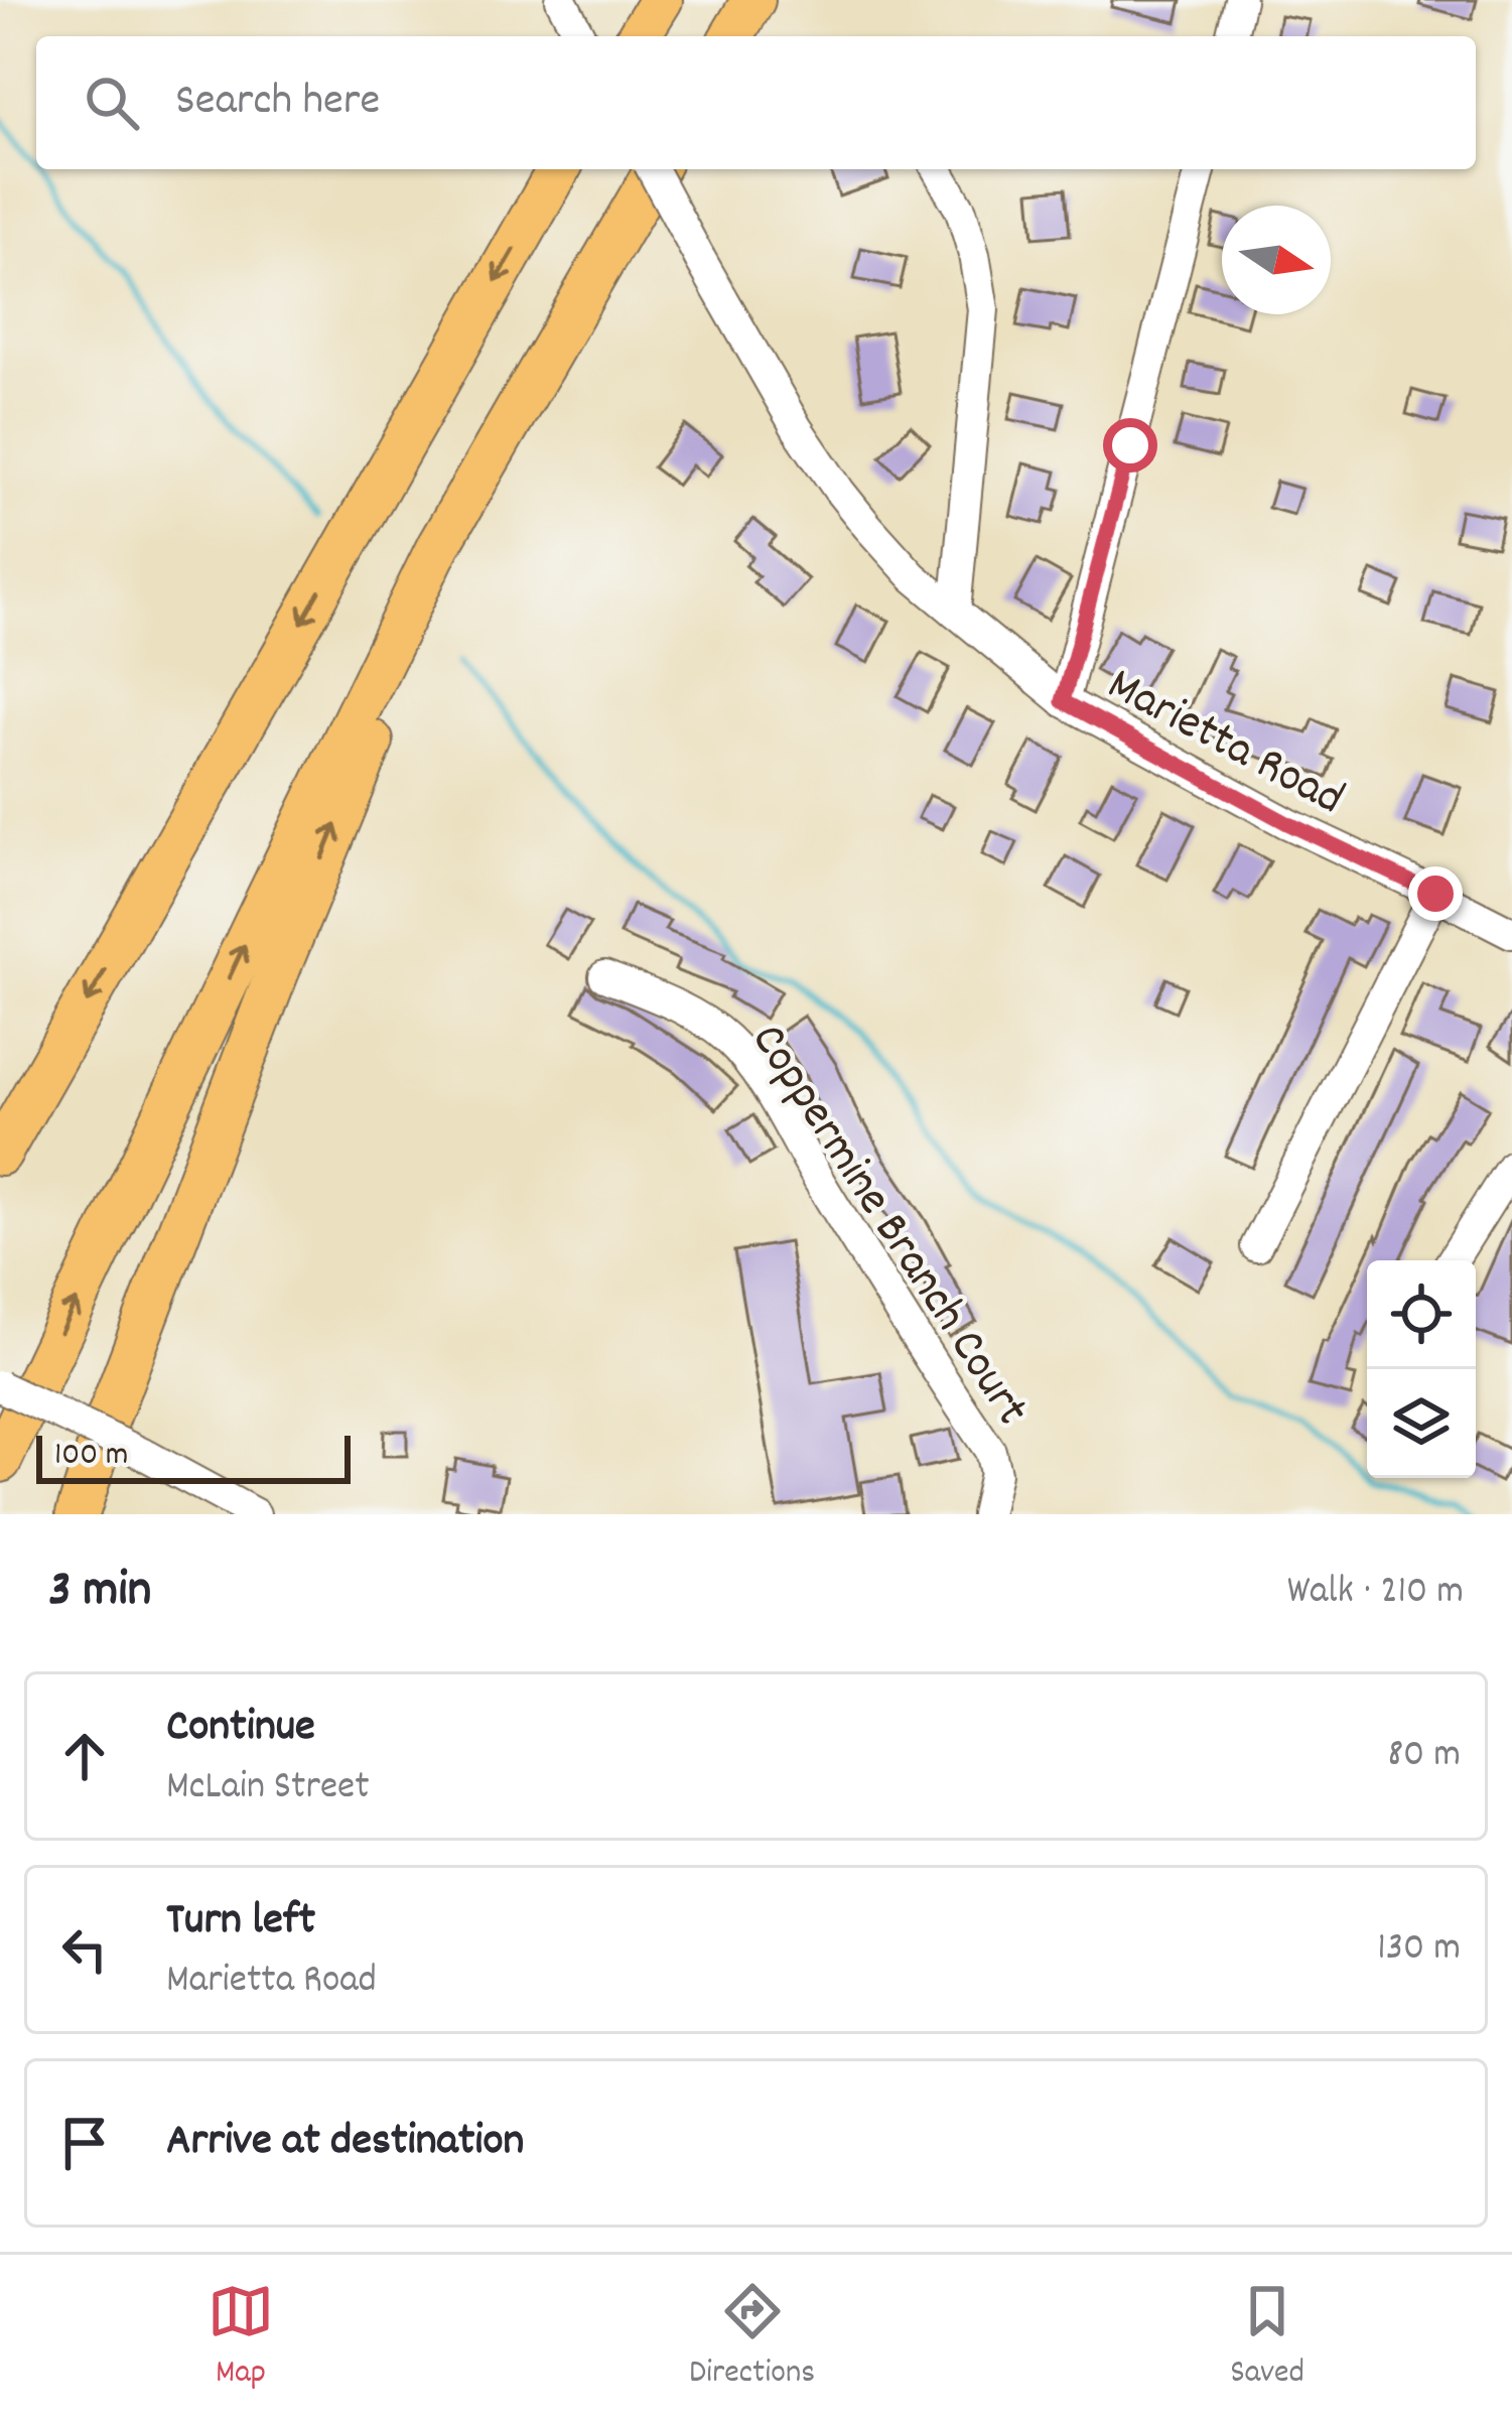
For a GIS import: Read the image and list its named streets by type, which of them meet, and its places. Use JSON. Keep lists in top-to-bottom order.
{
  "streets": {
    "street": ["Marietta Road", "Coppermine Branch Court"]
  },
  "scale_bar": "100 m",
  "north": "right",
  "page": {
    "search": "Search here",
    "scale": "100 m",
    "heading": ["3 min", "Walk · 210 m"],
    "list": [
      ["Continue", "McLain Street", "80 m"],
      ["Turn left", "Marietta Road", "130 m"],
      "Arrive at destination"
    ],
    "nav": ["Map", "Directions", "Saved"]
  }
}
